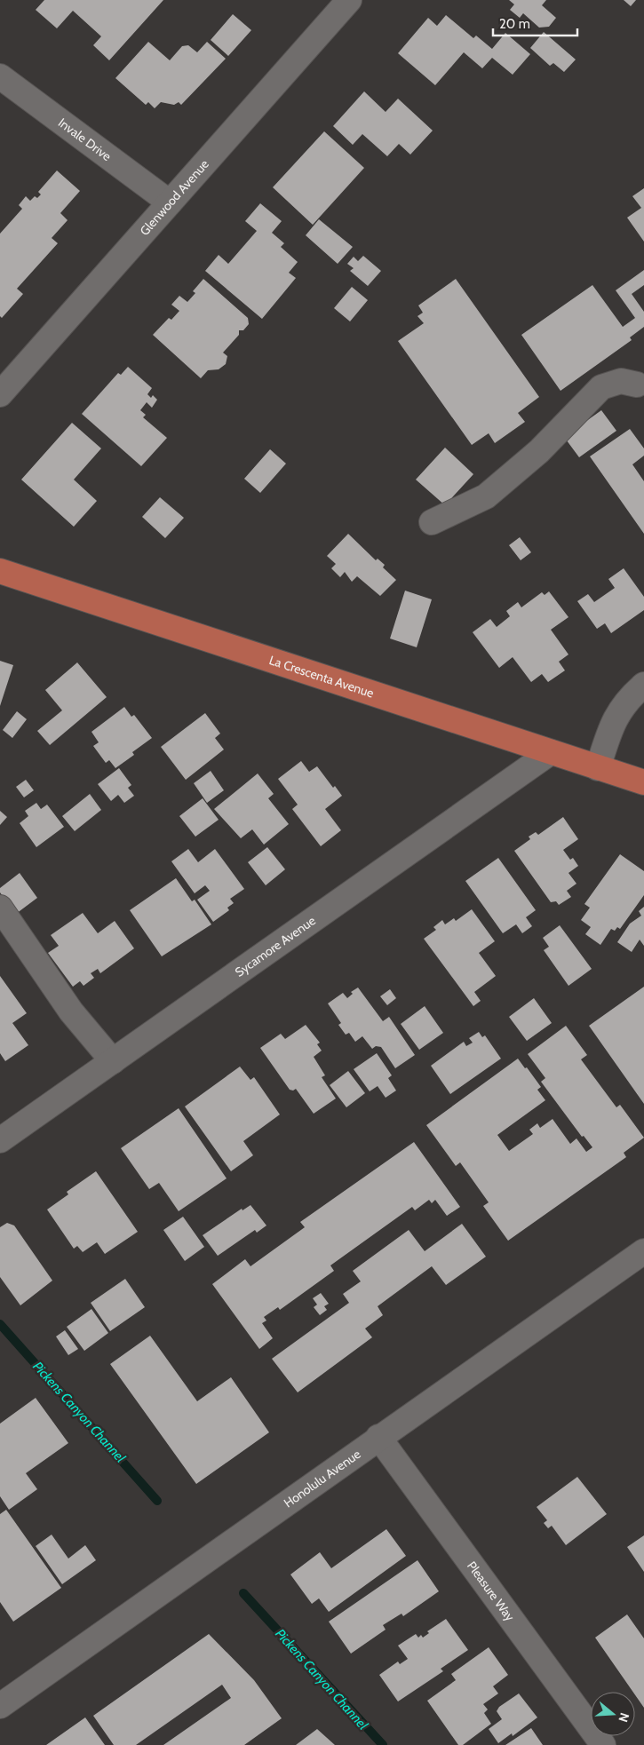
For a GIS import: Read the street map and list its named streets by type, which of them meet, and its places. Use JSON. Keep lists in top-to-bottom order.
{
  "streets": {
    "main road": ["La Crescenta Avenue"],
    "street": [
      "Invale Drive",
      "Glenwood Avenue",
      "Sycamore Avenue",
      "Honolulu Avenue",
      "Pleasure Way"
    ]
  },
  "crossings": [
    ["Invale Drive", "Glenwood Avenue"],
    ["La Crescenta Avenue", "Sycamore Avenue"],
    ["Honolulu Avenue", "Pleasure Way"]
  ],
  "water": ["Pickens Canyon Channel"],
  "scale_bar": "20 m",
  "north": "right"
}
